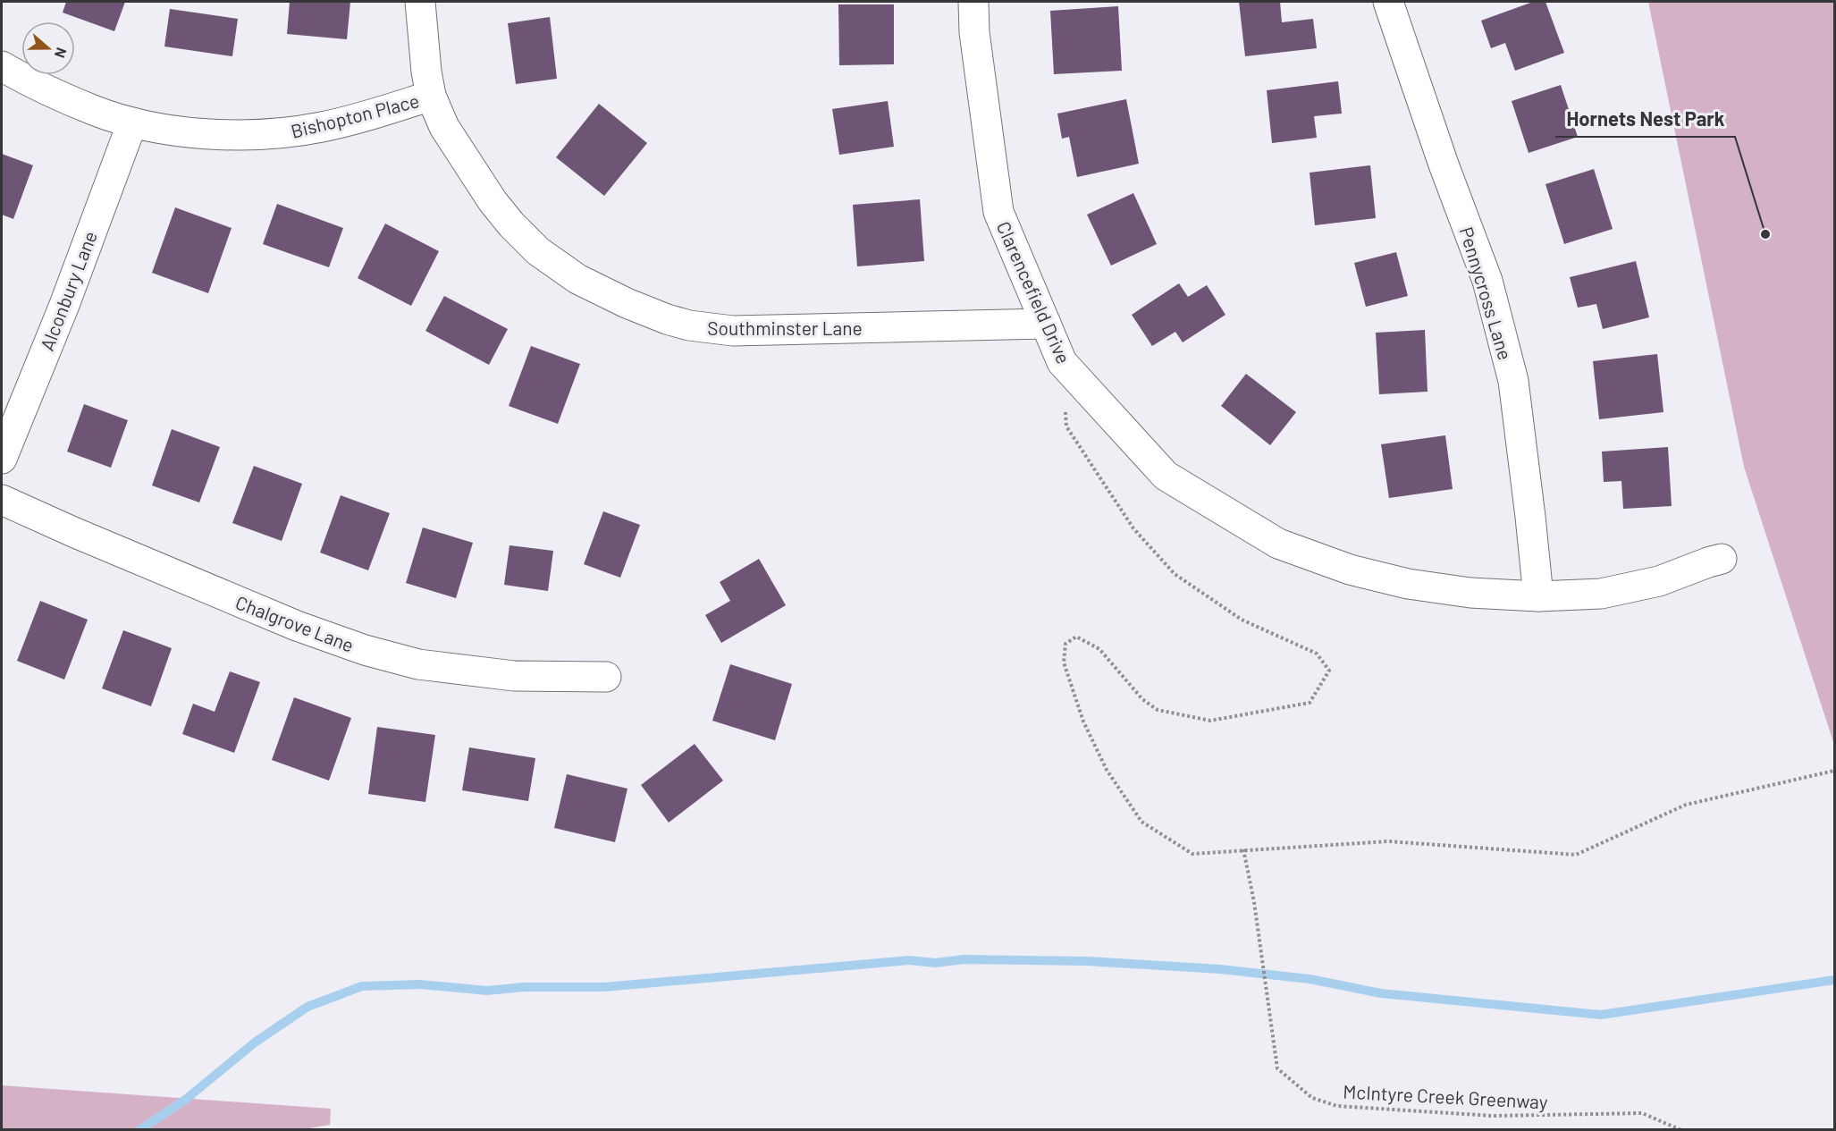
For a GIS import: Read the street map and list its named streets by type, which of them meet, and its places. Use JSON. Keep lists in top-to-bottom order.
{
  "streets": {
    "street": [
      "Bishopton Place",
      "Alconbury Lane",
      "Clarencefield Drive",
      "Pennycross Lane",
      "Southminster Lane",
      "Chalgrove Lane"
    ],
    "path": ["McIntyre Creek Greenway"]
  },
  "crossings": [
    ["Bishopton Place", "Alconbury Lane"],
    ["Bishopton Place", "Southminster Lane"],
    ["Clarencefield Drive", "Pennycross Lane"],
    ["Clarencefield Drive", "Southminster Lane"]
  ],
  "places": ["Hornets Nest Park"],
  "north": "right"
}
